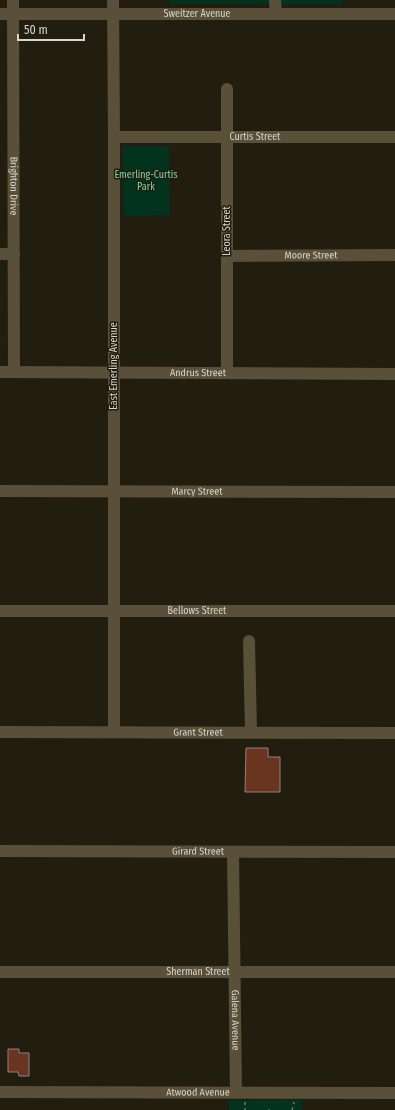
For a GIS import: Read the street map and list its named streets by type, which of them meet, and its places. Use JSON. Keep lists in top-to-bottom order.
{
  "streets": {
    "street": [
      "Sweitzer Avenue",
      "Curtis Street",
      "Brighton Drive",
      "Leora Street",
      "Moore Street",
      "East Emerling Avenue",
      "Andrus Street",
      "Marcy Street",
      "Bellows Street",
      "Grant Street",
      "Girard Street",
      "Sherman Street",
      "Galena Avenue",
      "Atwood Avenue"
    ]
  },
  "crossings": [
    ["Sweitzer Avenue", "Brighton Drive"],
    ["Sweitzer Avenue", "East Emerling Avenue"],
    ["Curtis Street", "Leora Street"],
    ["Curtis Street", "East Emerling Avenue"],
    ["Brighton Drive", "Andrus Street"],
    ["Leora Street", "Moore Street"],
    ["Leora Street", "Andrus Street"],
    ["East Emerling Avenue", "Andrus Street"],
    ["East Emerling Avenue", "Marcy Street"],
    ["East Emerling Avenue", "Bellows Street"],
    ["East Emerling Avenue", "Grant Street"],
    ["Girard Street", "Galena Avenue"],
    ["Sherman Street", "Galena Avenue"],
    ["Galena Avenue", "Atwood Avenue"]
  ],
  "parks": ["Emerling-Curtis Park"],
  "scale_bar": "50 m"
}
